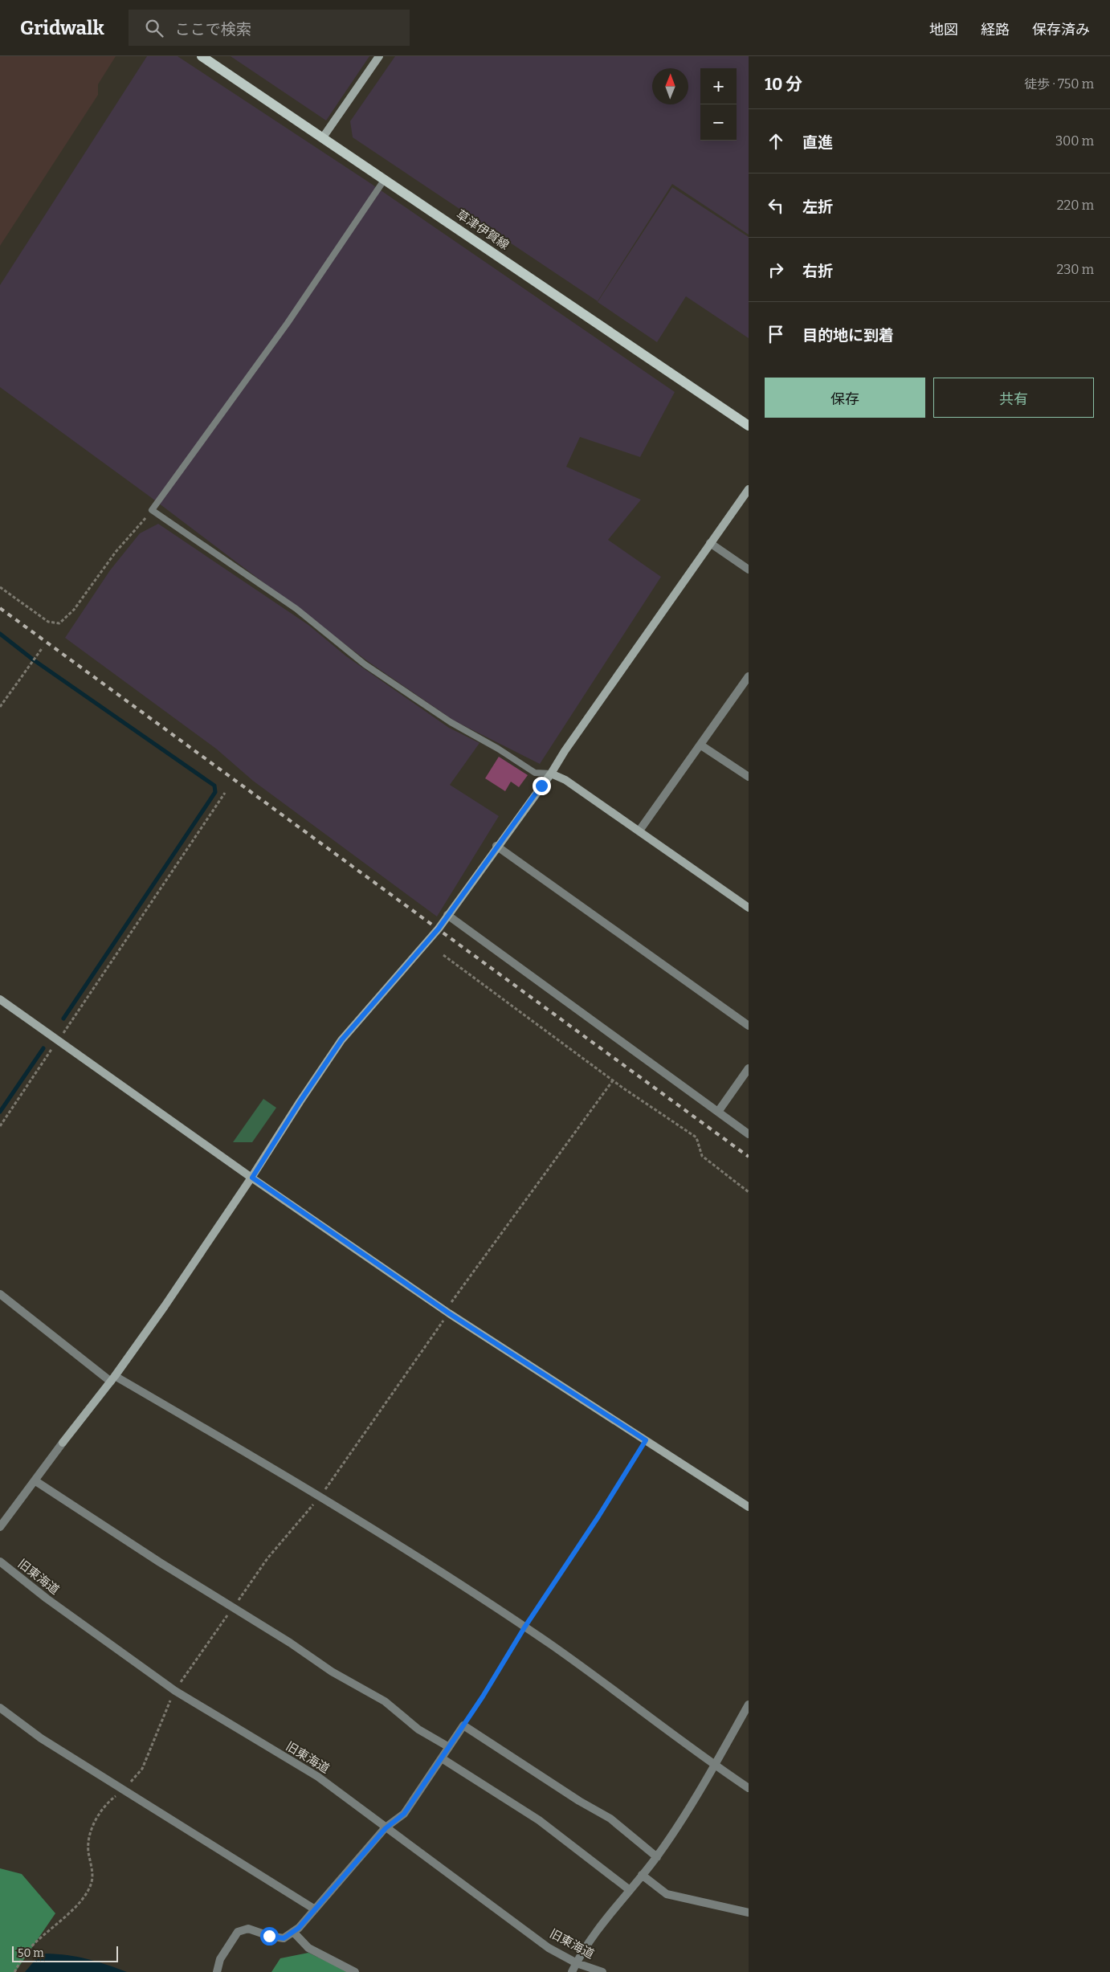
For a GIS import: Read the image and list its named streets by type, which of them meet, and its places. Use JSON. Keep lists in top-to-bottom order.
{
  "streets": {
    "main road": ["草津伊賀線"],
    "street": ["旧東海道"]
  },
  "scale_bar": "50 m",
  "north": "top",
  "page": {
    "header": "Gridwalk",
    "search": "ここで検索",
    "nav": ["地図", "経路", "保存済み"],
    "heading": ["10 分", "徒歩 · 750 m"],
    "map_buttons": ["+", "−"],
    "list": [
      ["直進", "300 m"],
      ["左折", "220 m"],
      ["右折", "230 m"],
      "目的地に到着"
    ],
    "buttons": ["保存", "共有"],
    "scale": "50 m"
  }
}
